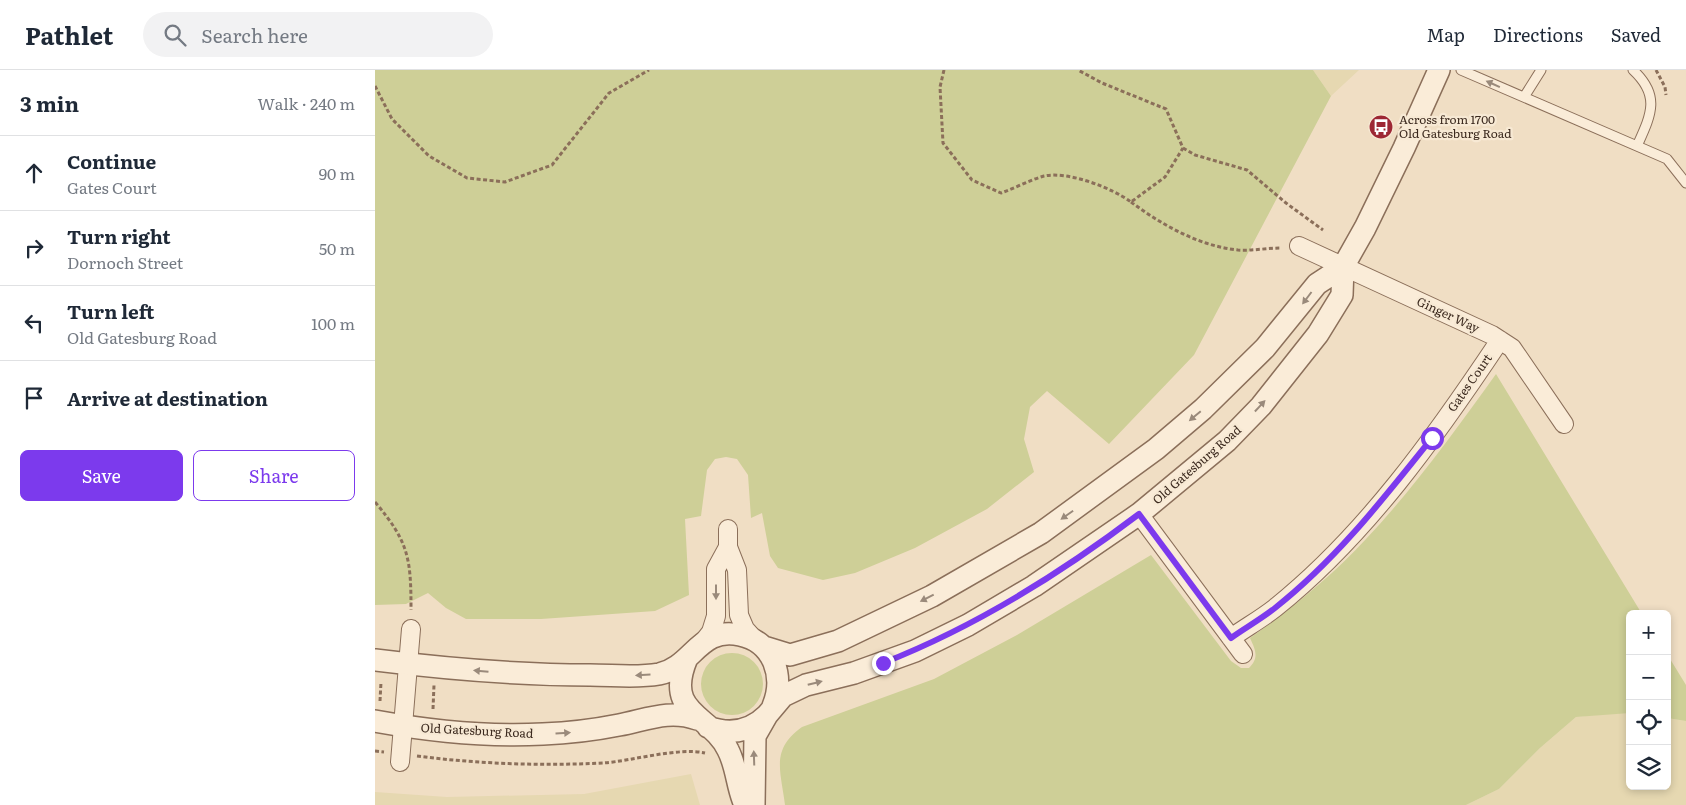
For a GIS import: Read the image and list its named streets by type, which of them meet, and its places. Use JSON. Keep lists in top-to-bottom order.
{
  "streets": {
    "street": ["Ginger Way", "Gates Court", "Old Gatesburg Road"]
  },
  "crossings": [
    ["Ginger Way", "Gates Court"],
    ["Ginger Way", "Old Gatesburg Road"]
  ],
  "places": {
    "bus stop": ["Across from 1700 Old Gatesburg Road"]
  },
  "page": {
    "header": "Pathlet",
    "search": "Search here",
    "nav": ["Map", "Directions", "Saved"],
    "heading": ["3 min", "Walk · 240 m"],
    "list": [
      ["Continue", "Gates Court", "90 m"],
      ["Turn right", "Dornoch Street", "50 m"],
      ["Turn left", "Old Gatesburg Road", "100 m"],
      "Arrive at destination"
    ],
    "buttons": ["Save", "Share"],
    "map_buttons": ["+", "−"]
  }
}
